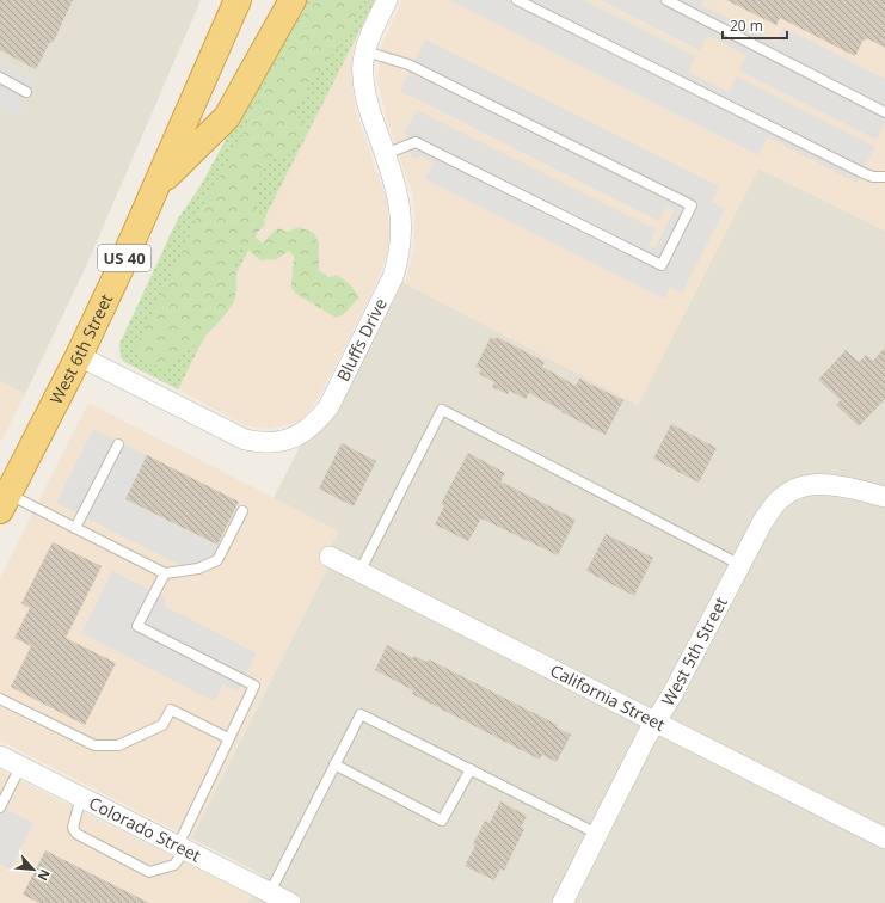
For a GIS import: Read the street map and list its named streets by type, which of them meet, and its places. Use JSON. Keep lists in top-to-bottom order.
{
  "streets": {
    "highway": ["US 40", "West 6th Street"],
    "street": [
      "Bluffs Drive",
      "West 5th Street",
      "California Street",
      "Colorado Street"
    ]
  },
  "crossings": [
    ["Bluffs Drive", "West 6th Street"],
    ["West 5th Street", "California Street"]
  ],
  "scale_bar": "20 m",
  "north": "bottom right"
}
